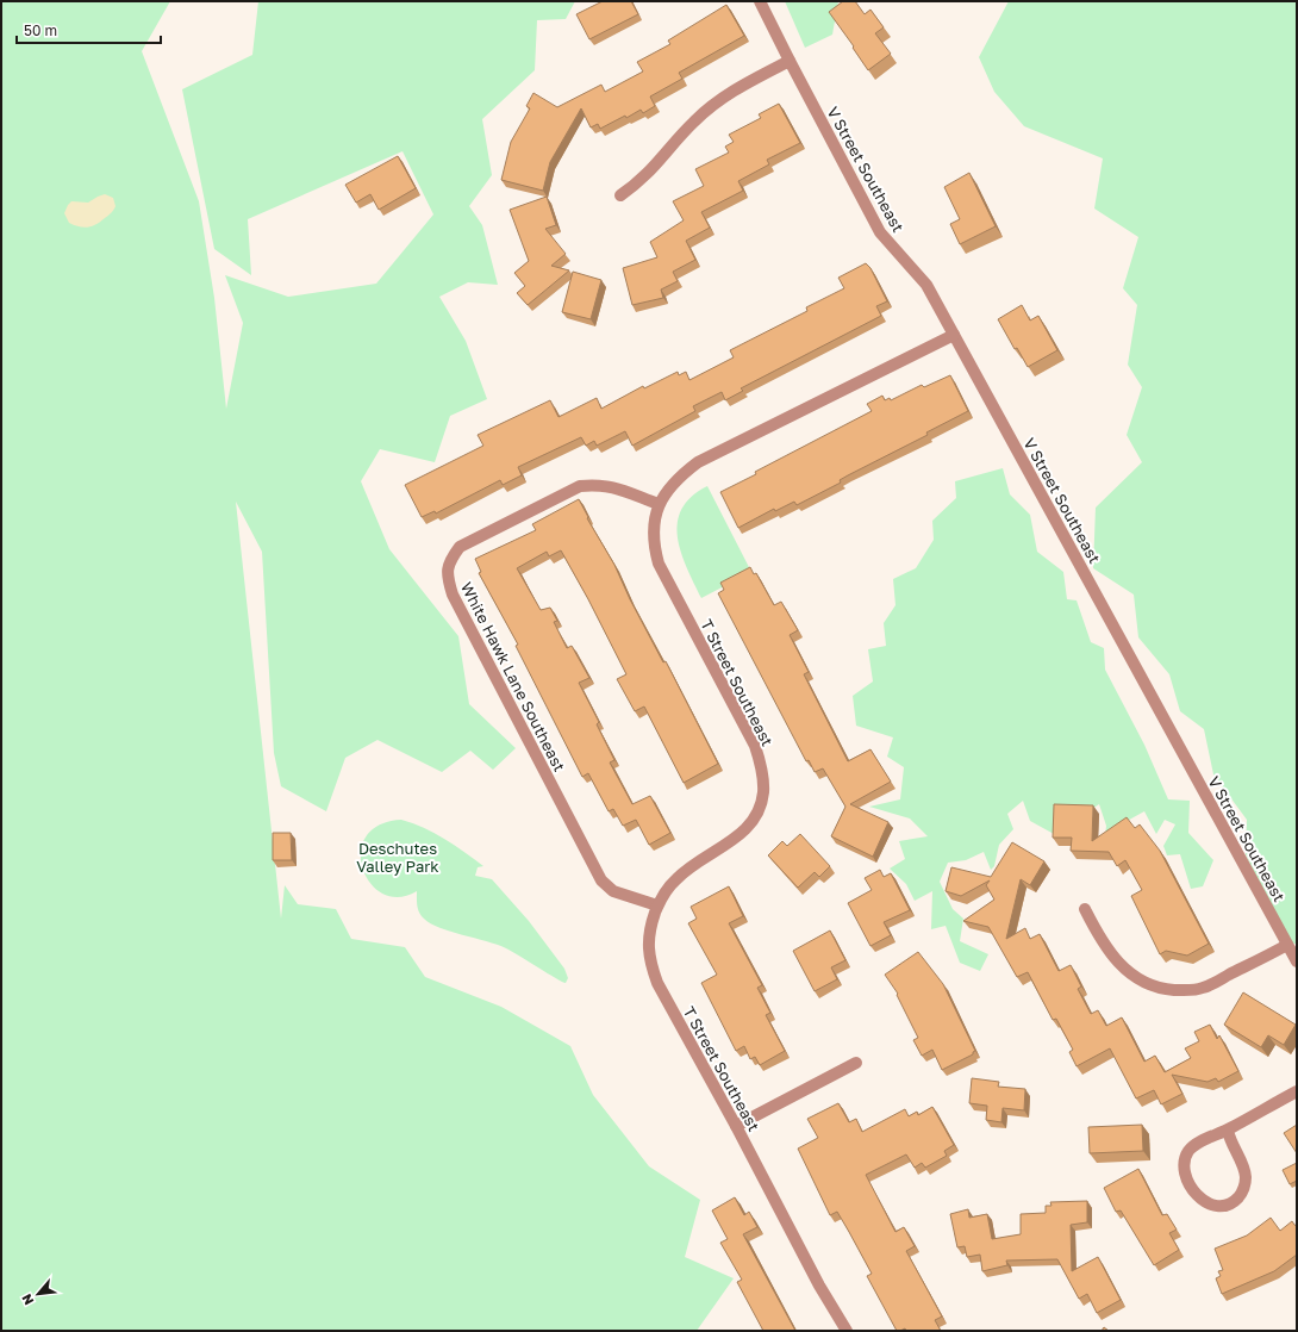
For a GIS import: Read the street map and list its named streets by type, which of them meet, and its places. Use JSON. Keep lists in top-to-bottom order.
{
  "streets": {
    "street": ["V Street Southeast", "White Hawk Lane Southeast", "T Street Southeast"]
  },
  "crossings": [
    ["V Street Southeast", "T Street Southeast"],
    ["White Hawk Lane Southeast", "T Street Southeast"]
  ],
  "parks": ["Deschutes Valley Park"],
  "scale_bar": "50 m",
  "north": "bottom left"
}
